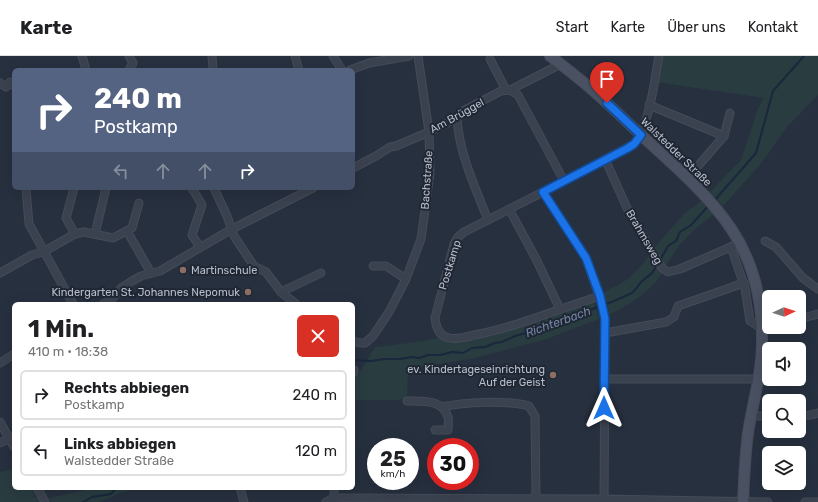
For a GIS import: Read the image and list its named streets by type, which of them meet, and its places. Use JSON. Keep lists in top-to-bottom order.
{
  "streets": {
    "main road": ["Walstedder Straße"],
    "street": [
      "Am Brüggel",
      "Bachstraße",
      "Brahmsweg",
      "Postkamp"
    ]
  },
  "crossings": [
    ["Am Brüggel", "Walstedder Straße"],
    ["Am Brüggel", "Bachstraße"],
    ["Walstedder Straße", "Brahmsweg"],
    ["Walstedder Straße", "Postkamp"],
    ["Brahmsweg", "Postkamp"]
  ],
  "water": ["Richterbach"],
  "places": ["Martinschule", "Kindergarten St. Johannes Nepomuk", "ev. Kindertageseinrichtung Auf der Geist"],
  "north": "right",
  "page": {
    "header": "Karte",
    "nav": [
      "Start",
      "Karte",
      "Über uns",
      "Kontakt"
    ],
    "turn": ["240 m", "Postkamp"],
    "heading": ["1 Min.", "410 m · 18:38"],
    "list": [
      {
        "name": "Rechts abbiegen",
        "note": "Postkamp",
        "value": "240 m"
      },
      {
        "name": "Links abbiegen",
        "note": "Walstedder Straße",
        "value": "120 m"
      }
    ],
    "speed": "25 km/h",
    "limit": "30"
  }
}
